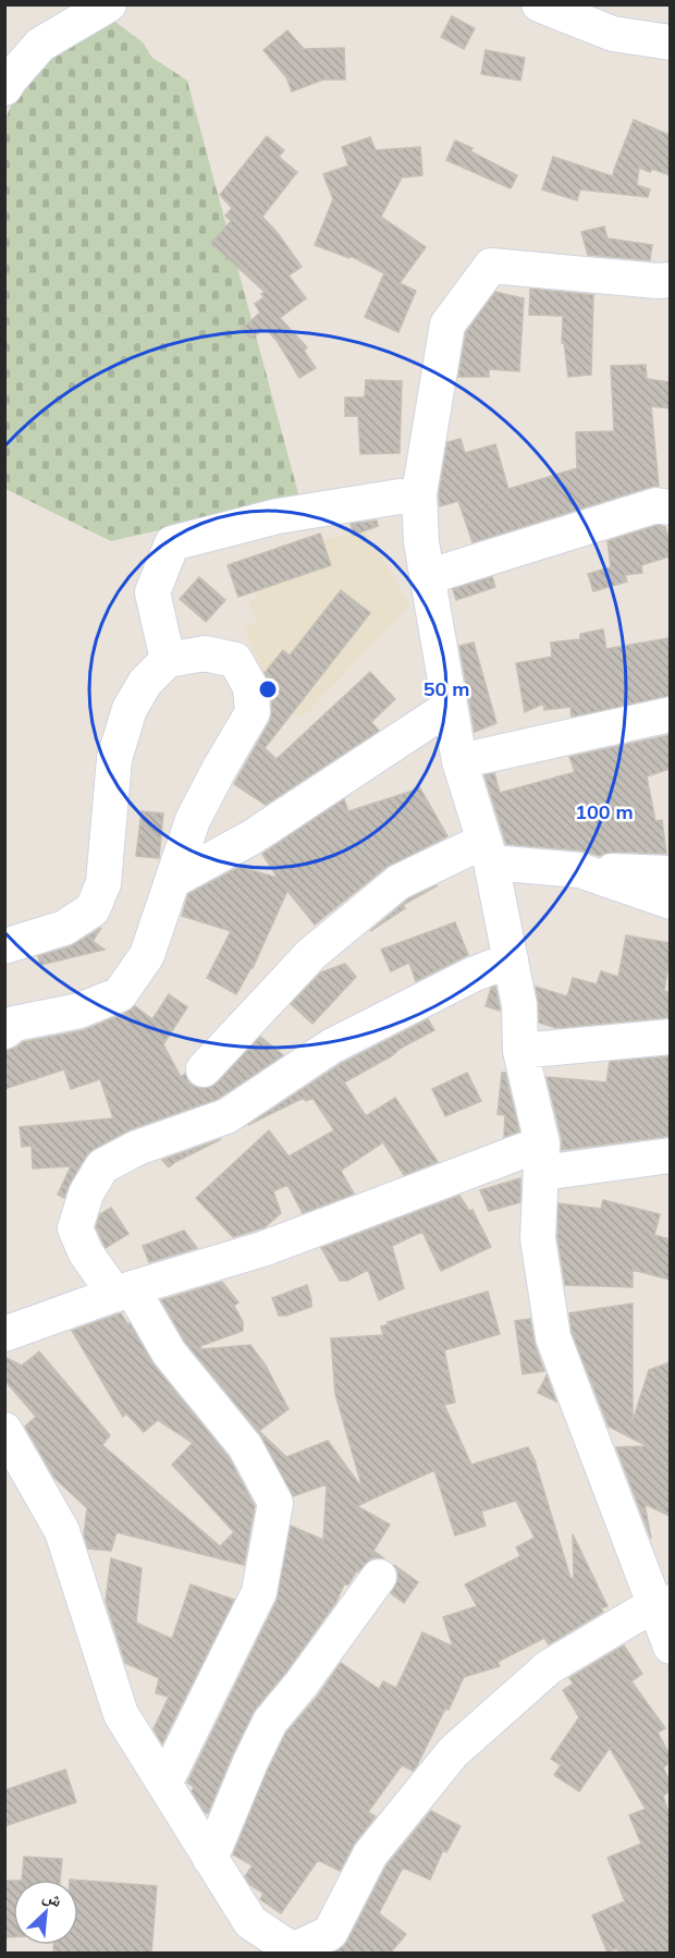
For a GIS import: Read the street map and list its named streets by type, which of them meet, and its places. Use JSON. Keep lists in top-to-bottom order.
{
  "north": "top right",
  "rings": ["50 m", "100 m"]
}
